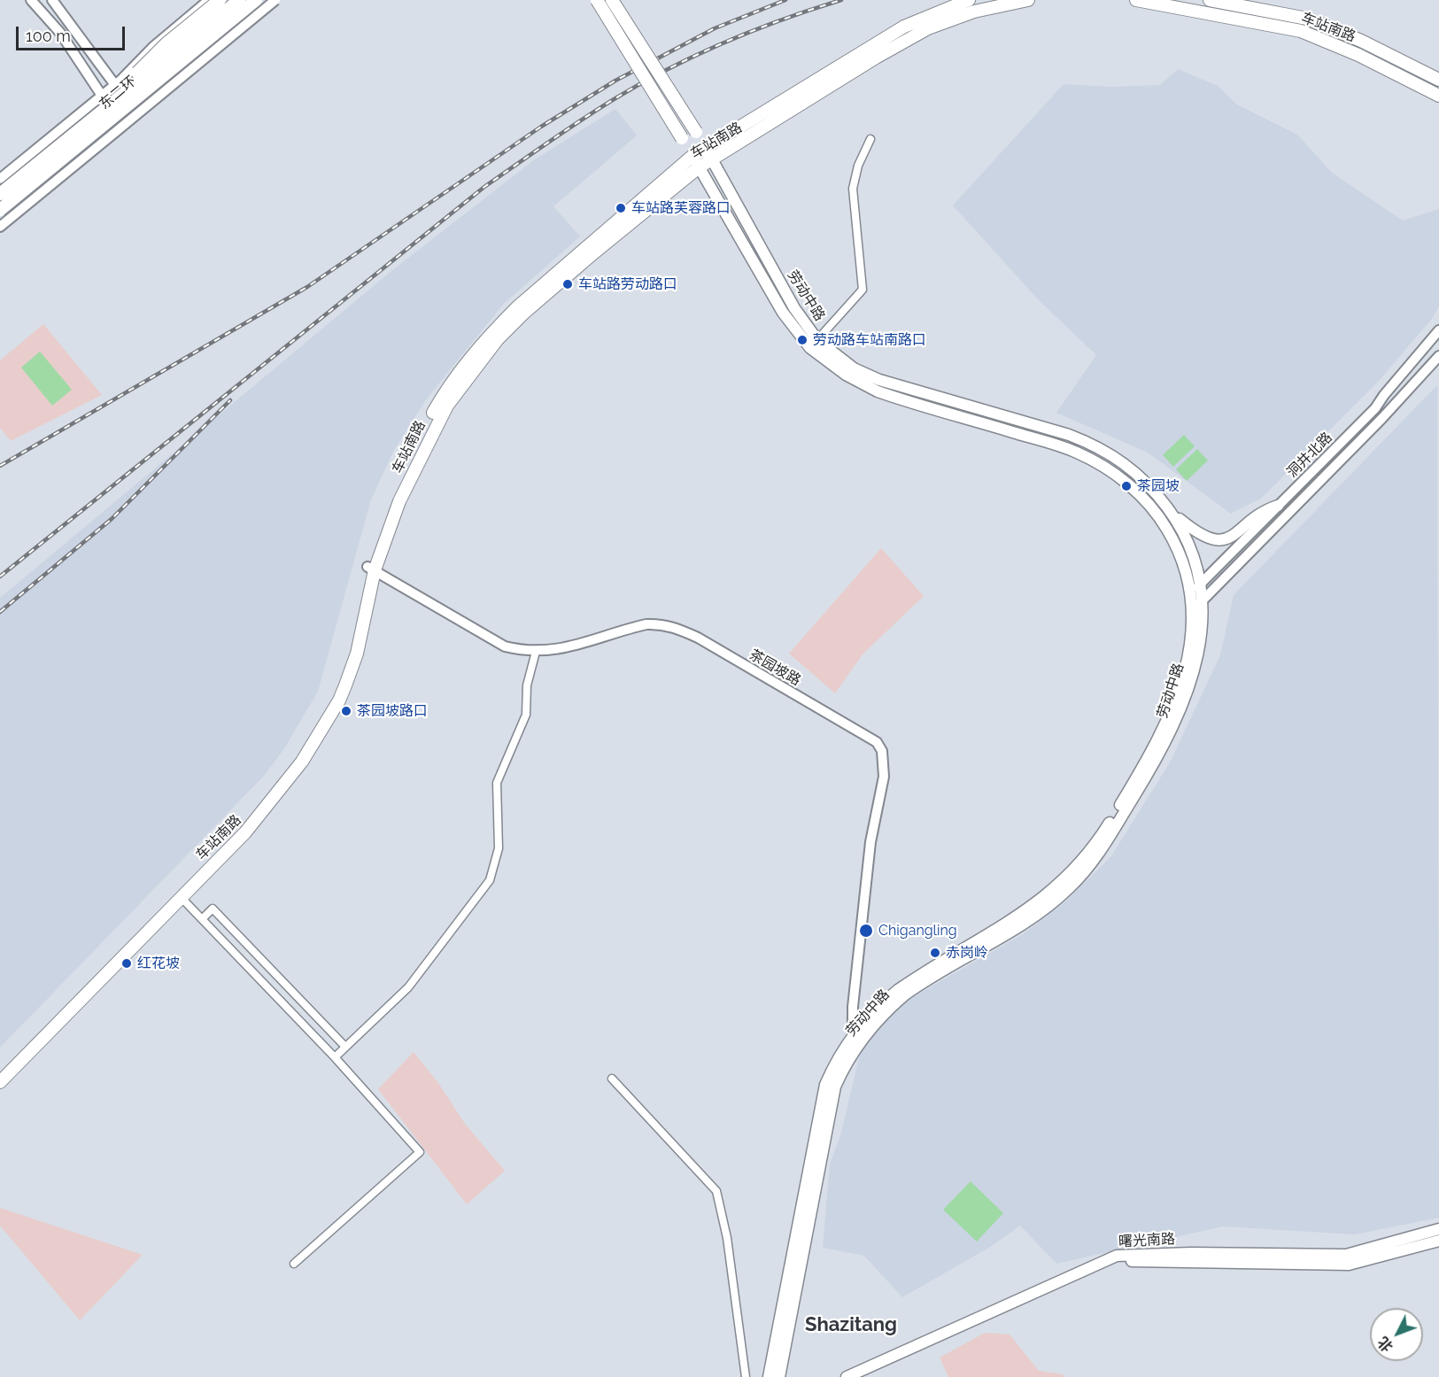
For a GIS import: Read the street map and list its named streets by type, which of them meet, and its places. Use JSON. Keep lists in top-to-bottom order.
{
  "streets": {
    "main road": [
      "车站南路",
      "东二环",
      "劳动中路",
      "曙光南路"
    ],
    "street": ["洞井北路", "茶园坡路"]
  },
  "crossings": [
    ["车站南路", "劳动中路"],
    ["车站南路", "茶园坡路"],
    ["劳动中路", "洞井北路"],
    ["劳动中路", "茶园坡路"]
  ],
  "districts": ["Shazitang"],
  "places": [
    "车站路芙蓉路口",
    "车站路劳动路口",
    "劳动路车站南路口",
    "茶园坡",
    "茶园坡路口",
    "Chigangling",
    "赤岗岭",
    "红花坡"
  ],
  "scale_bar": "100 m",
  "north": "bottom left"
}
